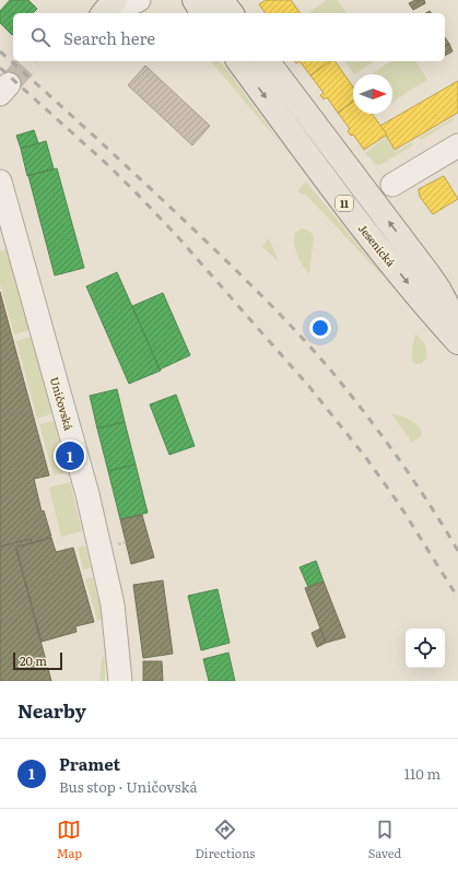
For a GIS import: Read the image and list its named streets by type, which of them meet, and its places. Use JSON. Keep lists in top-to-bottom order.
{
  "streets": {
    "main road": ["11", "Jesenická"],
    "street": ["Uničovská"]
  },
  "scale_bar": "20 m",
  "north": "right",
  "page": {
    "search": "Search here",
    "pins": "1",
    "scale": "20 m",
    "heading": "Nearby",
    "list": [
      {
        "mark": "1",
        "name": "Pramet",
        "note": "Bus stop · Uničovská",
        "value": "110 m"
      }
    ],
    "nav": ["Map", "Directions", "Saved"]
  }
}
